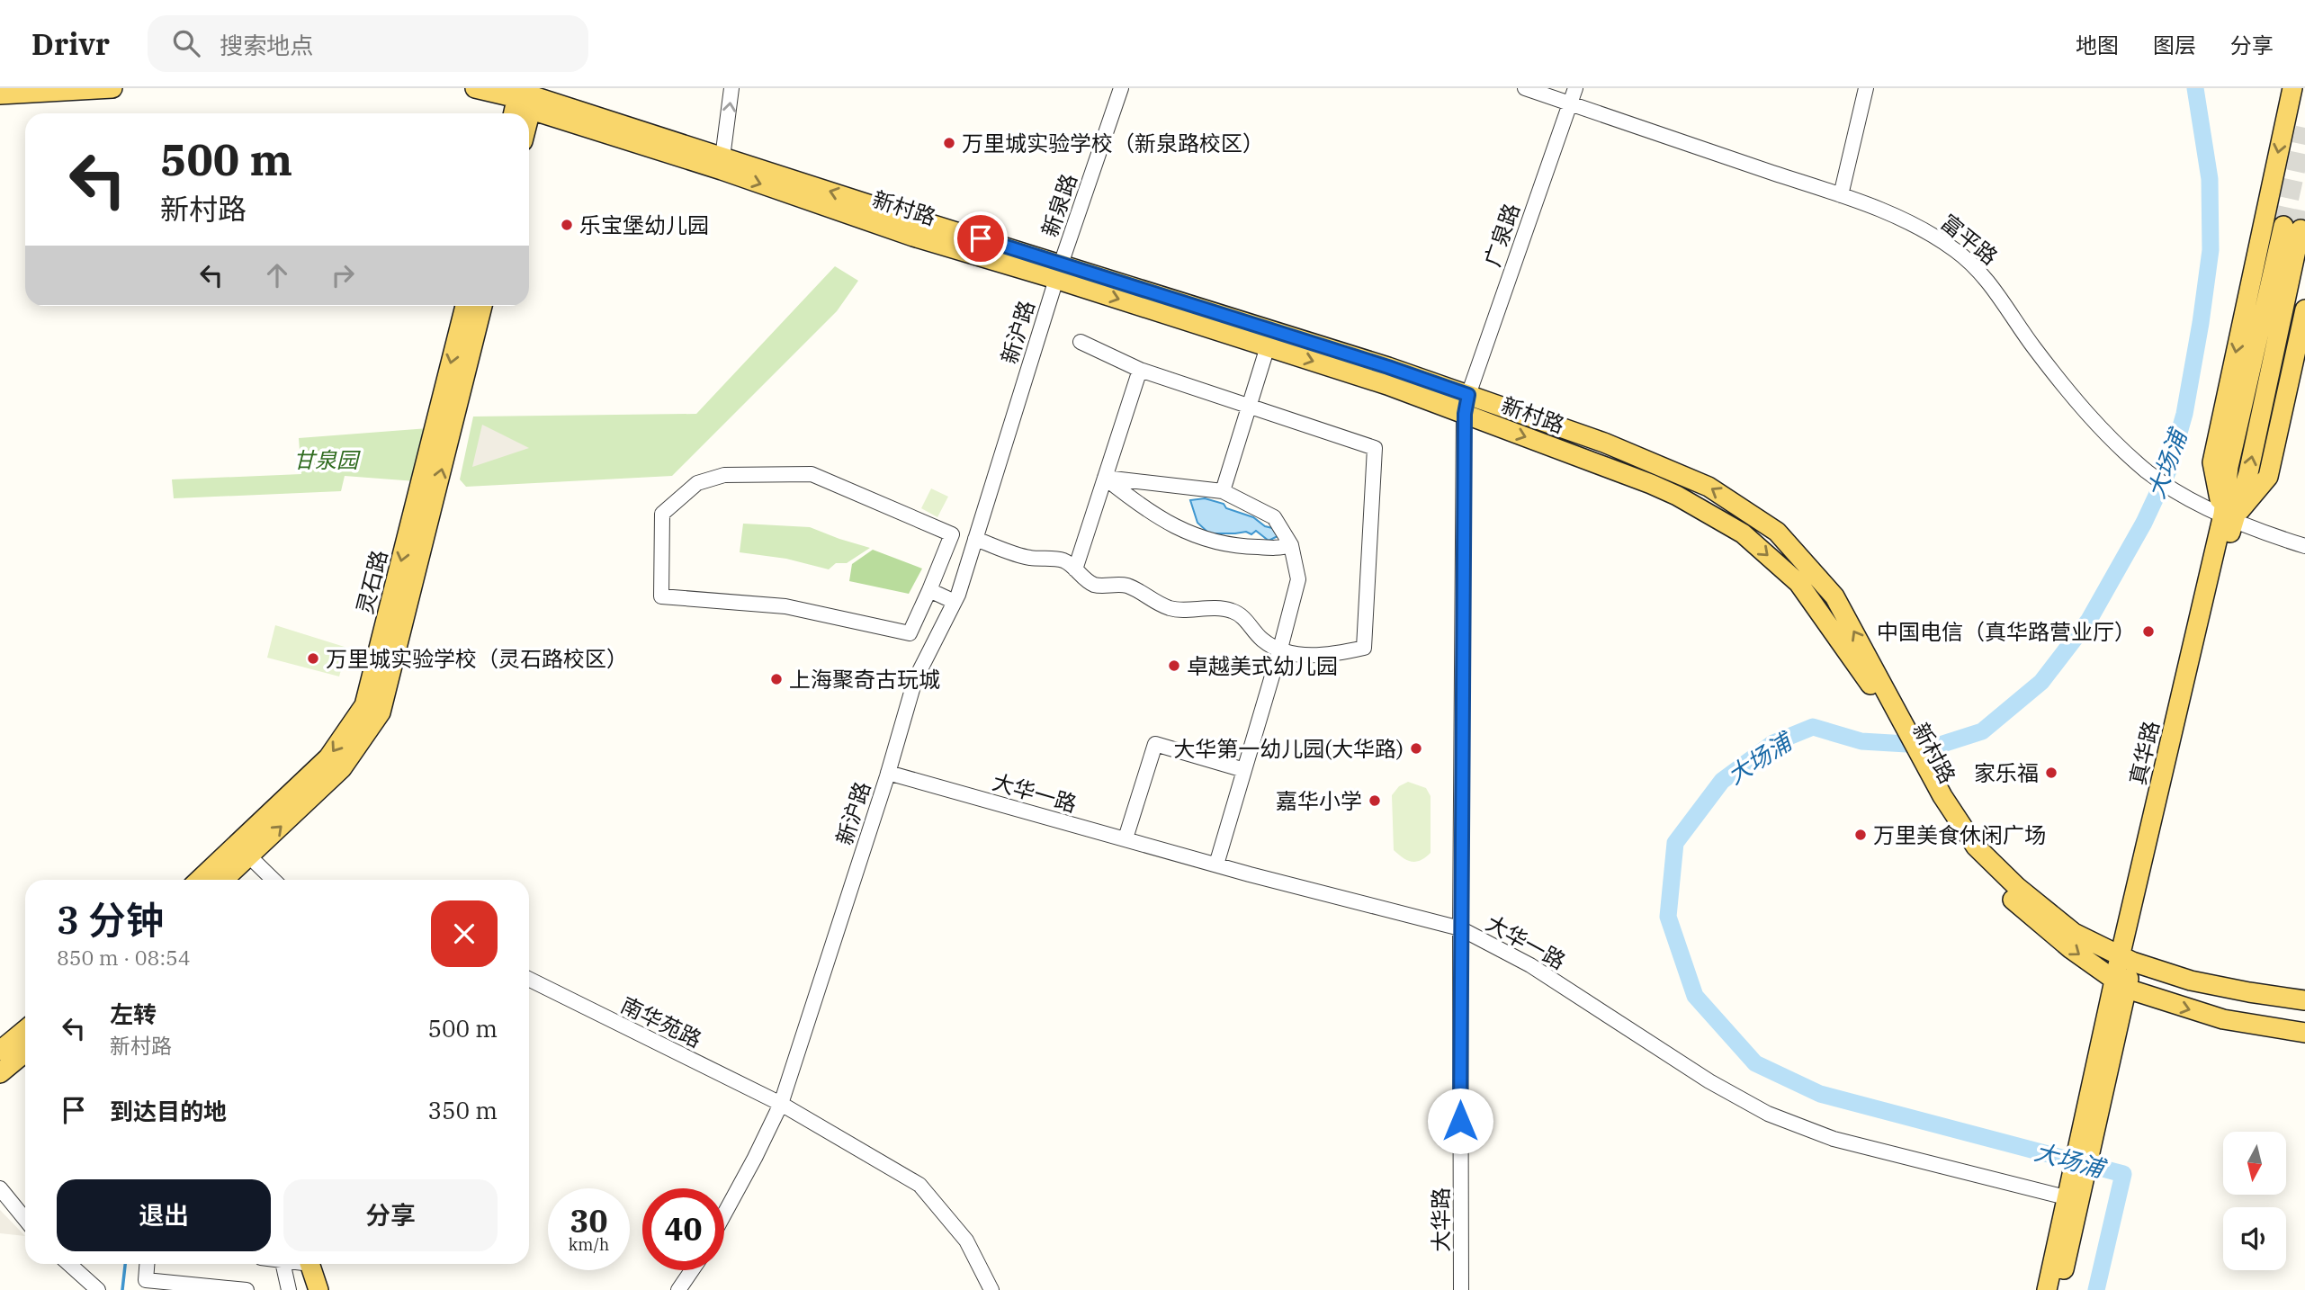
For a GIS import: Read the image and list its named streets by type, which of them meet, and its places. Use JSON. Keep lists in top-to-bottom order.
{
  "streets": {
    "main road": ["新村路", "灵石路", "真华路"],
    "street": [
      "新泉路",
      "广泉路",
      "富平路",
      "新沪路",
      "大华一路",
      "南华苑路",
      "大华路"
    ]
  },
  "crossings": [
    ["新泉路", "新村路"],
    ["新泉路", "新沪路"],
    ["新村路", "广泉路"],
    ["新村路", "新沪路"],
    ["新村路", "真华路"],
    ["新村路", "大华路"],
    ["广泉路", "富平路"],
    ["广泉路", "大华路"],
    ["富平路", "真华路"],
    ["新沪路", "大华一路"],
    ["新沪路", "南华苑路"],
    ["真华路", "大华一路"],
    ["大华一路", "大华路"]
  ],
  "water": ["大场浦"],
  "parks": ["甘泉园"],
  "places": [
    "万里城实验学校（新泉路校区）",
    "乐宝堡幼儿园",
    "中国电信（真华路营业厅）",
    "万里城实验学校（灵石路校区）",
    "卓越美式幼儿园",
    "上海聚奇古玩城",
    "大华第一幼儿园(大华路)",
    "家乐福",
    "嘉华小学",
    "万里美食休闲广场"
  ],
  "north": "bottom",
  "page": {
    "header": "Drivr",
    "search": "搜索地点",
    "nav": ["地图", "图层", "分享"],
    "turn": ["500 m", "新村路"],
    "heading": ["3 分钟", "850 m · 08:54"],
    "list": [
      {
        "name": "左转",
        "note": "新村路",
        "value": "500 m"
      },
      {
        "name": "到达目的地",
        "value": "350 m"
      }
    ],
    "buttons": ["退出", "分享"],
    "speed": "30 km/h",
    "limit": "40"
  }
}
